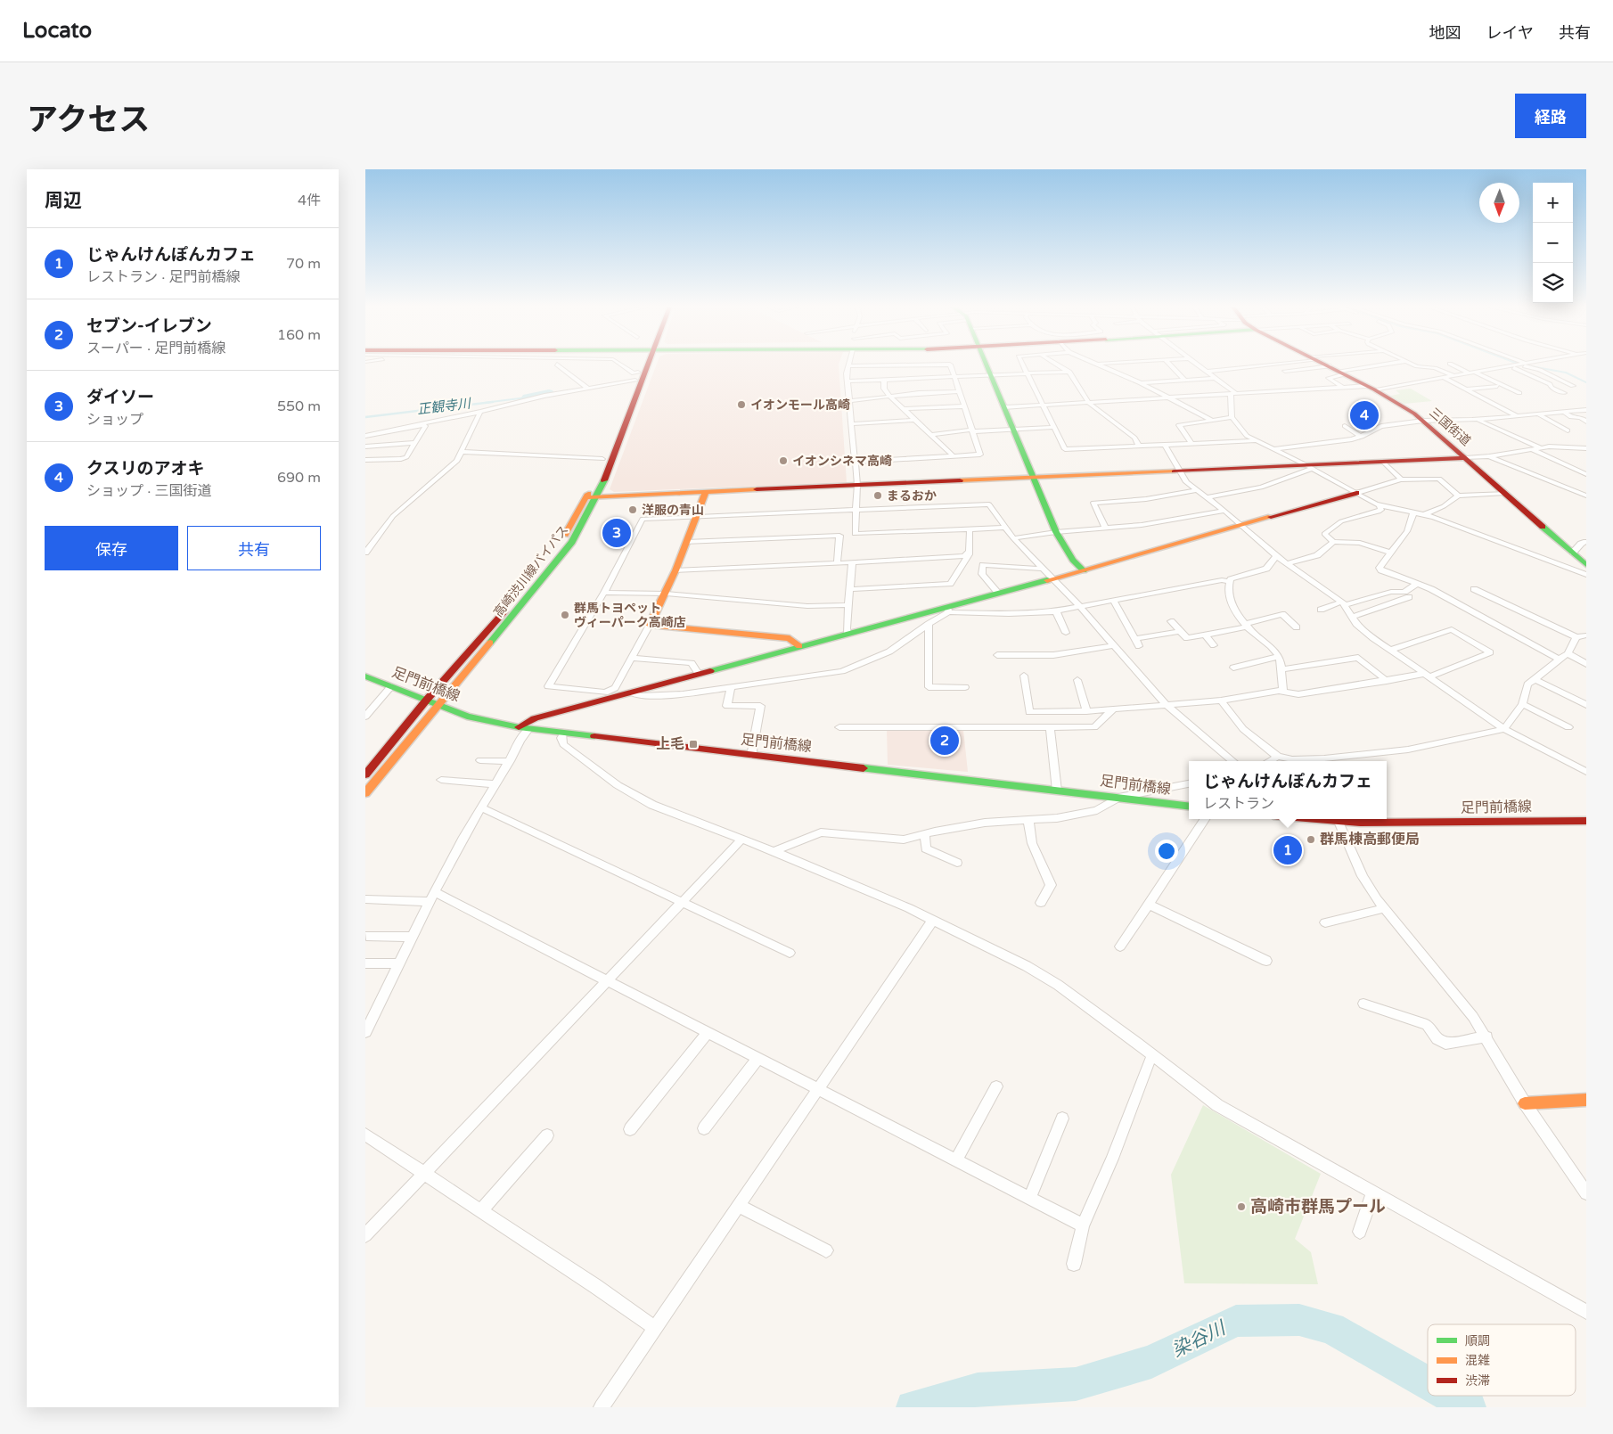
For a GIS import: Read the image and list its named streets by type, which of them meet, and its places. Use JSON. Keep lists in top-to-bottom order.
{
  "streets": {
    "main road": ["三国街道", "高崎渋川線バイパス", "足門前橋線"]
  },
  "crossings": [
    ["高崎渋川線バイパス", "足門前橋線"]
  ],
  "water": ["正観寺川", "染谷川"],
  "places": {
    "other": [
      "イオンモール高崎",
      "イオンシネマ高崎",
      "まるおか",
      "洋服の青山",
      "群馬トヨペット ヴィーパーク高崎店",
      "群馬棟高郵便局",
      "高崎市群馬プール"
    ],
    "transit": ["上毛"]
  },
  "legend": ["順調", "混雑", "渋滞"],
  "north": "bottom",
  "page": {
    "header": "Locato",
    "nav": ["地図", "レイヤ", "共有"],
    "title": "アクセス",
    "buttons": [
      "経路",
      ["保存", "共有"]
    ],
    "heading": ["周辺", "4件"],
    "map_buttons": ["+", "−"],
    "list": [
      {
        "mark": "1",
        "name": "じゃんけんぽんカフェ",
        "note": "レストラン · 足門前橋線",
        "value": "70 m"
      },
      {
        "mark": "2",
        "name": "セブン-イレブン",
        "note": "スーパー · 足門前橋線",
        "value": "160 m"
      },
      {
        "mark": "3",
        "name": "ダイソー",
        "note": "ショップ",
        "value": "550 m"
      },
      {
        "mark": "4",
        "name": "クスリのアオキ",
        "note": "ショップ · 三国街道",
        "value": "690 m"
      }
    ],
    "pins": [
      "4",
      "3",
      "2",
      "1"
    ],
    "popup": ["じゃんけんぽんカフェ", "レストラン"]
  }
}
